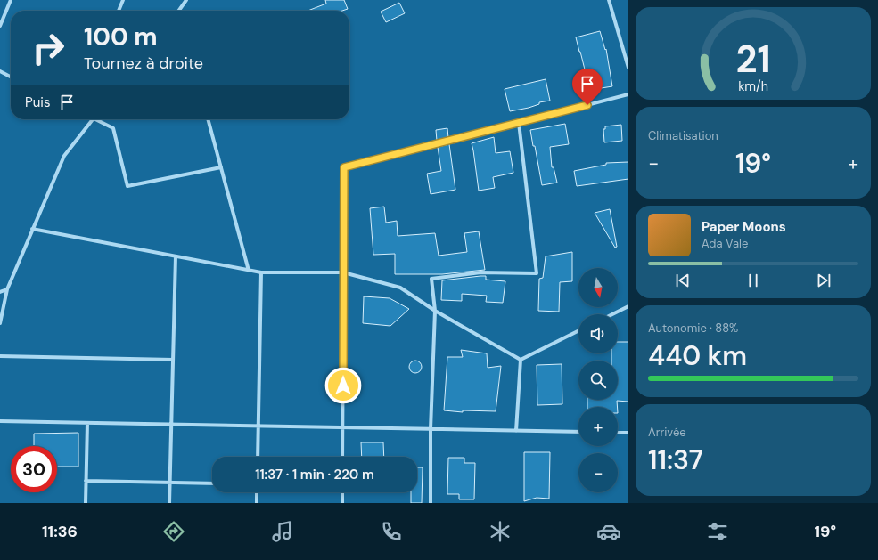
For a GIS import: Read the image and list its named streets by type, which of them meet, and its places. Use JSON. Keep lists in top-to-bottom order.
{
  "north": "bottom",
  "page": {
    "turn": ["100 m", "Tournez à droite"],
    "then": "Puis",
    "tile": [
      "Climatisation",
      ["Autonomie · 88%", "440 km"],
      ["Arrivée", "11:37"]
    ],
    "heat": ["−", "19°", "+"],
    "song": ["Paper Moons", "Ada Vale"],
    "map_buttons": ["+", "−"],
    "limit": "30",
    "trip": "11:37 · 1 min · 220 m",
    "tabs": ["11:36", "19°"],
    "gauge": ["21", "km/h"]
  }
}
